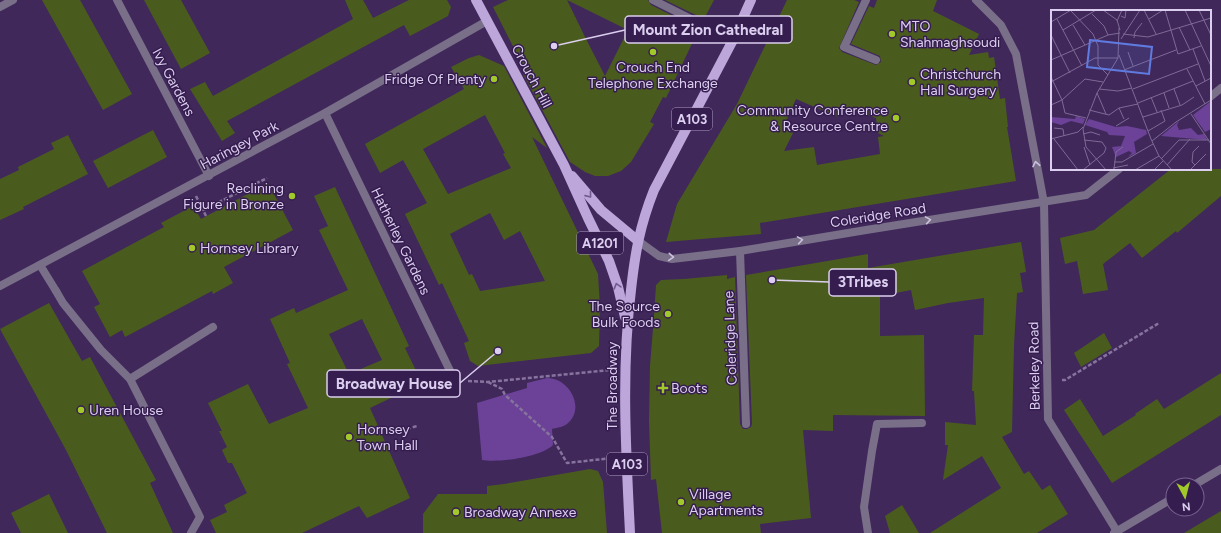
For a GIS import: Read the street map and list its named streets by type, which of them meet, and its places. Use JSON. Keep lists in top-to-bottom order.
{
  "streets": {
    "main road": [
      "Crouch Hill",
      "A103",
      "A1201",
      "The Broadway"
    ],
    "street": [
      "Ivy Gardens",
      "Haringey Park",
      "Coleridge Road",
      "Hatherley Gardens",
      "Coleridge Lane",
      "Berkeley Road"
    ]
  },
  "crossings": [
    ["Crouch Hill", "A103"],
    ["Crouch Hill", "Haringey Park"],
    ["Crouch Hill", "Coleridge Road"],
    ["Crouch Hill", "The Broadway"],
    ["Ivy Gardens", "Haringey Park"],
    ["A103", "Coleridge Road"],
    ["A103", "The Broadway"],
    ["Haringey Park", "Hatherley Gardens"],
    ["Coleridge Road", "Coleridge Lane"],
    ["Coleridge Road", "Berkeley Road"],
    ["Coleridge Road", "The Broadway"]
  ],
  "one_way": ["Coleridge Road", "Berkeley Road"],
  "places": {
    "other": [
      "MTO Shahmaghsoudi",
      "Mount Zion Cathedral",
      "Crouch End Telephone Exchange",
      "Fridge Of Plenty",
      "Christchurch Hall Surgery",
      "Community Conference & Resource Centre",
      "Reclining Figure in Bronze",
      "Hornsey Library",
      "3Tribes",
      "The Source Bulk Foods",
      "Broadway House",
      "Uren House",
      "Hornsey Town Hall",
      "Village Apartments",
      "Broadway Annexe"
    ],
    "health": ["Boots"]
  },
  "north": "bottom"
}
